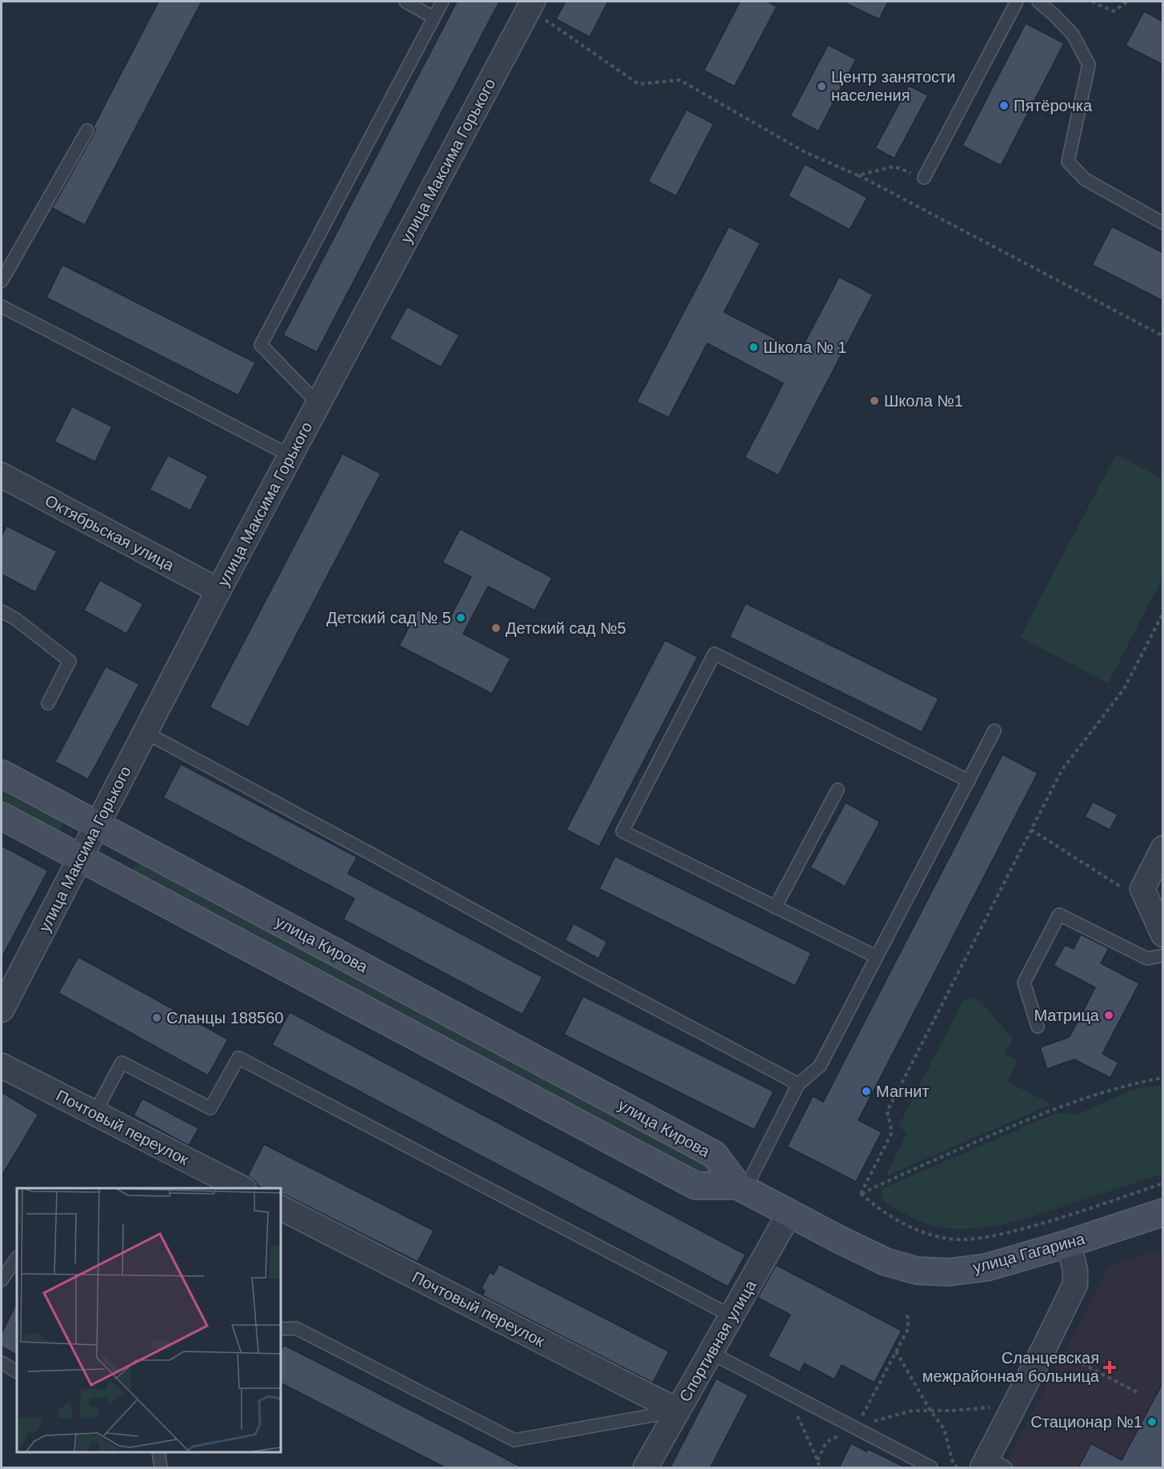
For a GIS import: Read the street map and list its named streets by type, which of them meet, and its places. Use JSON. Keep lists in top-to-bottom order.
{
  "streets": {
    "main road": ["улица Кирова", "улица Гагарина"],
    "street": [
      "улица Максима Горького",
      "Октябрьская улица",
      "Почтовый переулок",
      "Спортивная улица"
    ]
  },
  "crossings": [
    ["улица Максима Горького", "Октябрьская улица"],
    ["улица Максима Горького", "улица Кирова"],
    ["улица Кирова", "улица Гагарина"],
    ["Почтовый переулок", "Спортивная улица"],
    ["улица Гагарина", "Спортивная улица"]
  ],
  "places": {
    "other": [
      "Центр занятости населения",
      "Пятёрочка",
      "Школа № 1",
      "Школа №1",
      "Детский сад № 5",
      "Детский сад №5",
      "Матрица",
      "Сланцы 188560",
      "Магнит",
      "Стационар №1"
    ],
    "health": ["Сланцевская межрайонная больница"]
  }
}
